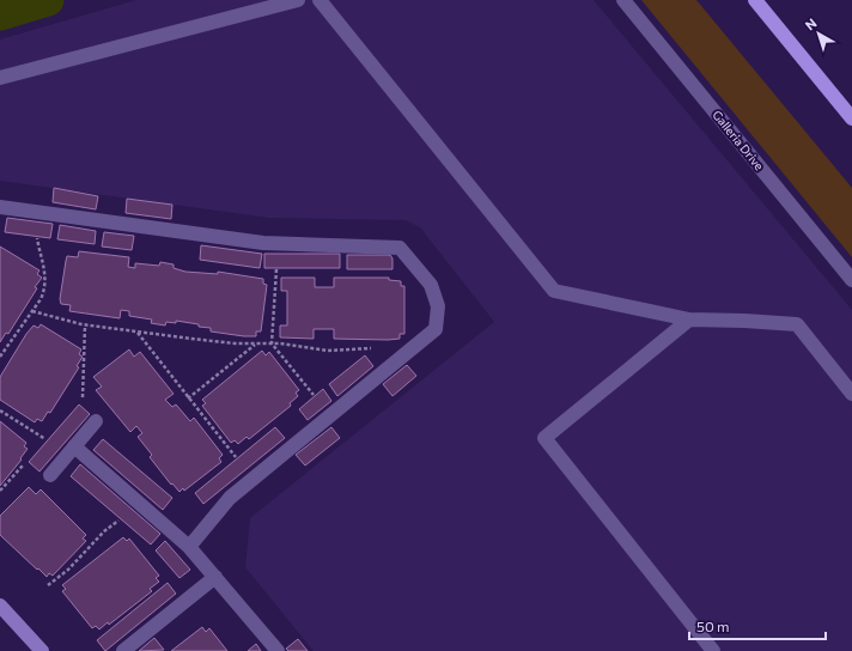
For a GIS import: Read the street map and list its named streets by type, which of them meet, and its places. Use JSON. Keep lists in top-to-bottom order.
{
  "streets": {
    "street": ["Galleria Drive"]
  },
  "scale_bar": "50 m",
  "north": "top left"
}
